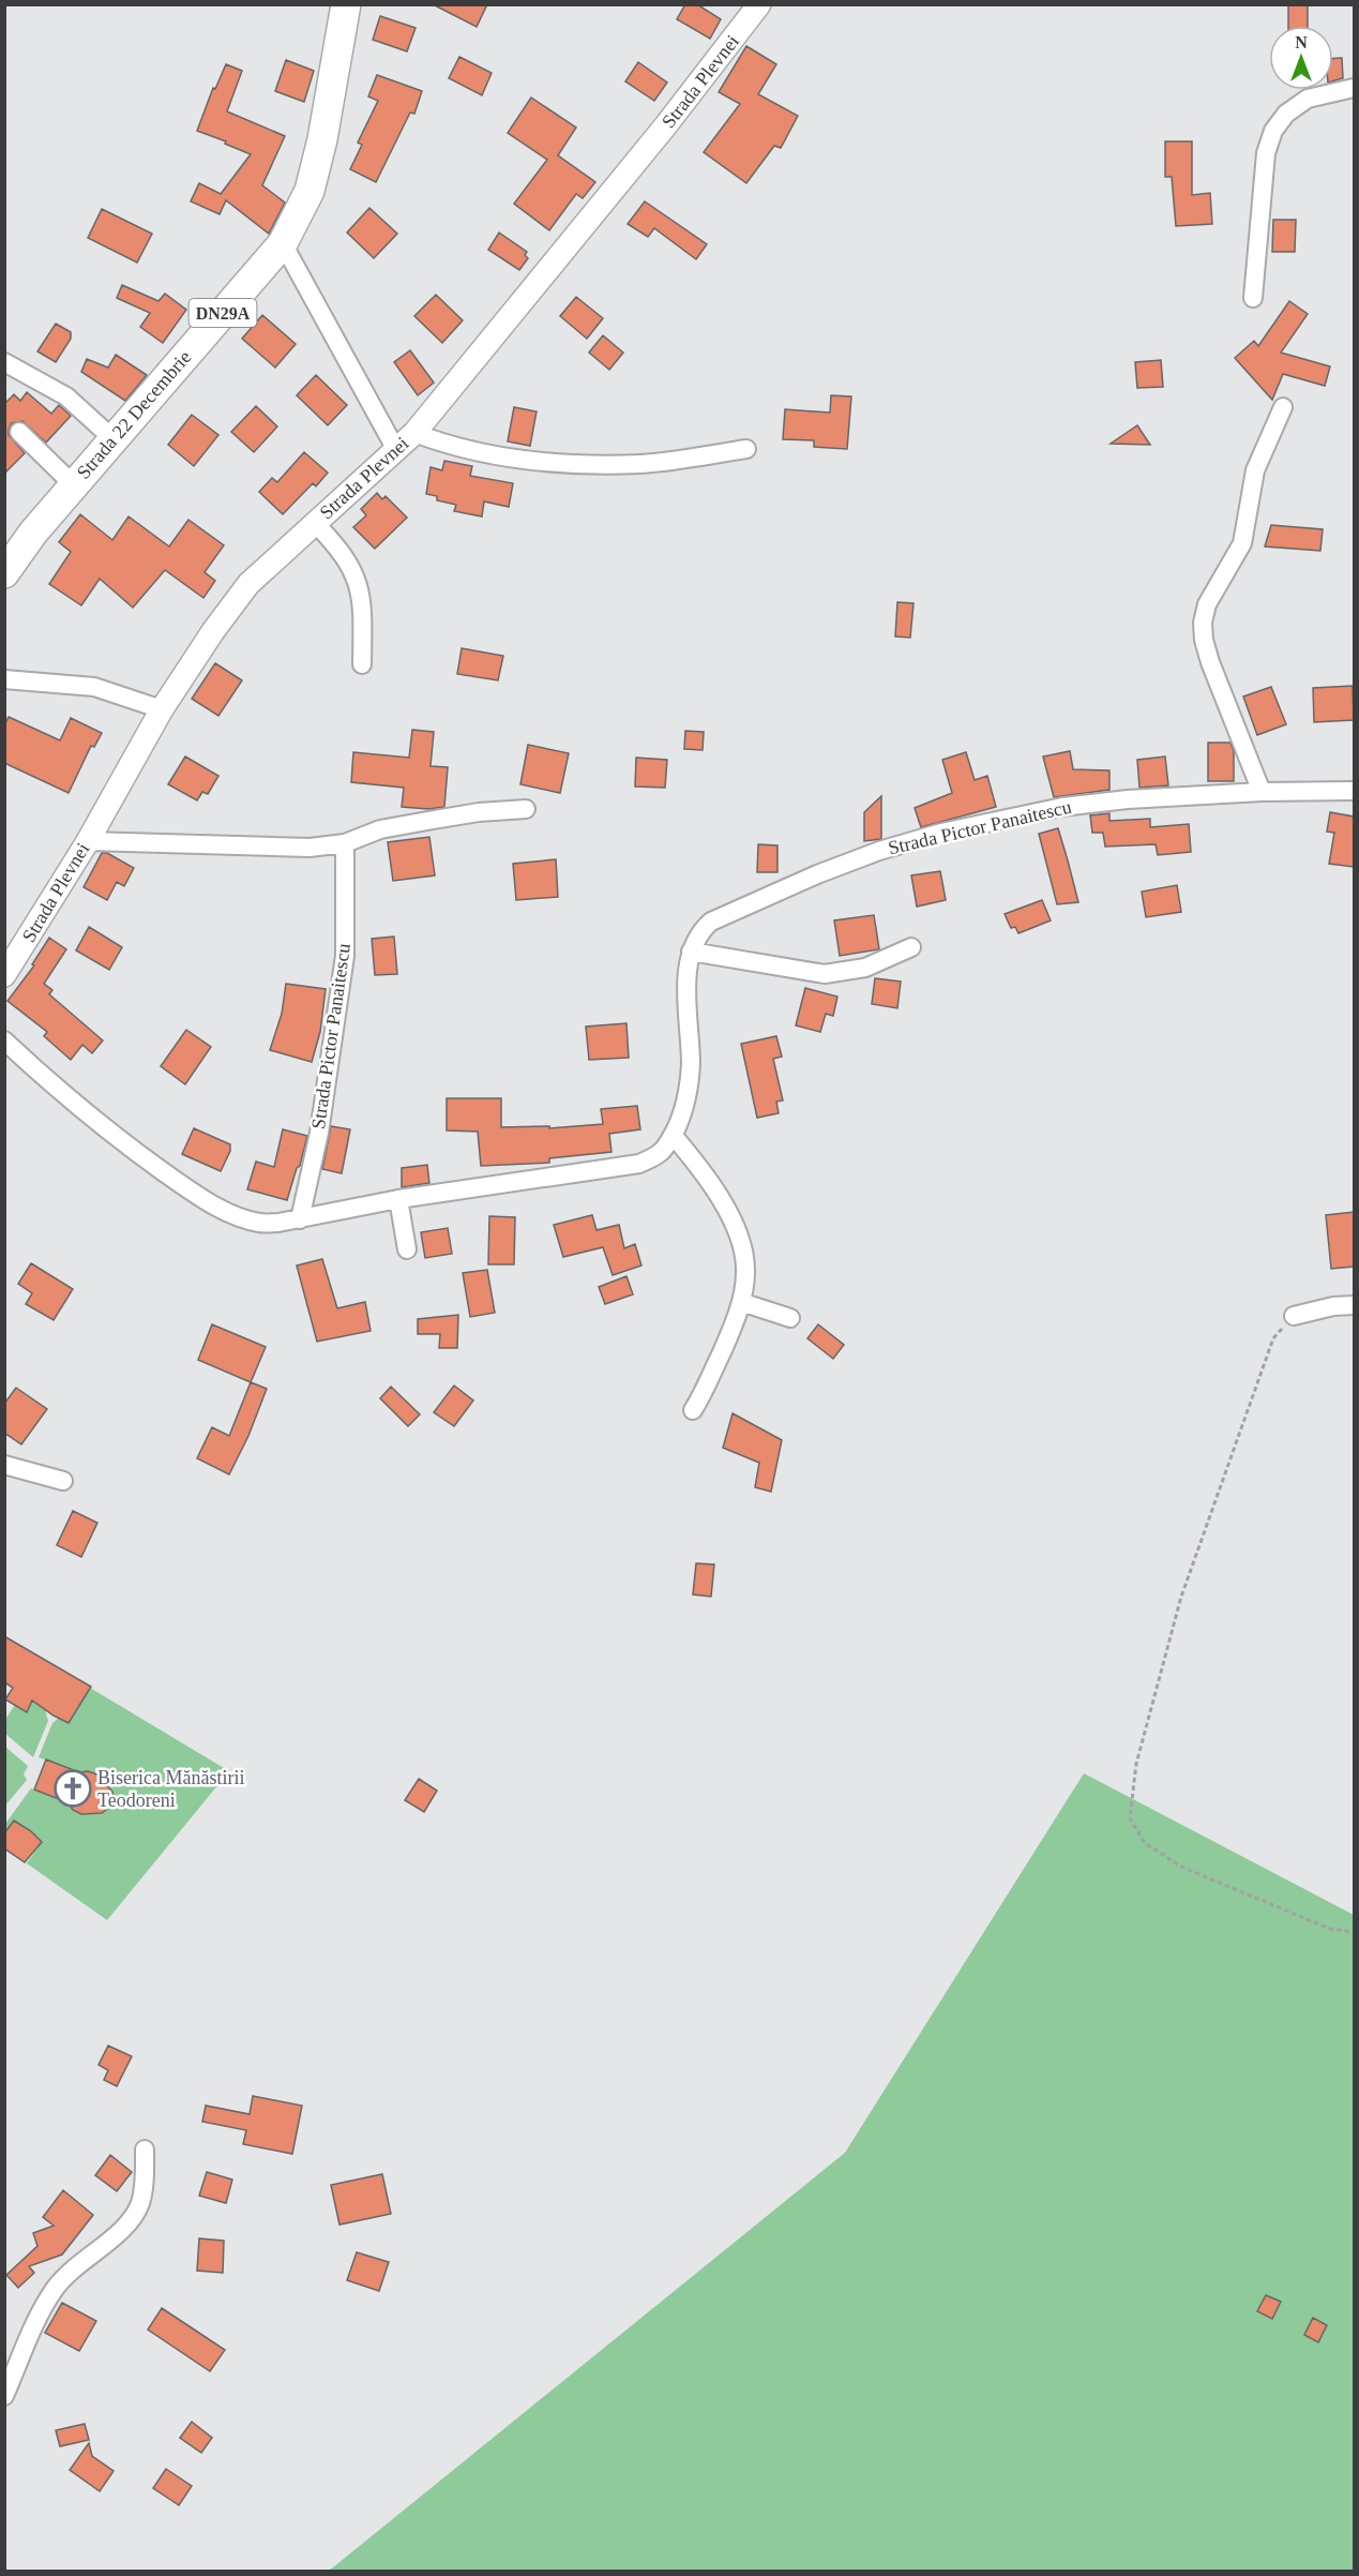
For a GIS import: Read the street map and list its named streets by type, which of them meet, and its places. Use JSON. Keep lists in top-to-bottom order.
{
  "streets": {
    "main road": ["DN29A", "Strada 22 Decembrie"],
    "street": ["Strada Plevnei", "Strada Pictor Panaitescu"]
  },
  "places": {
    "church": ["Biserica Mănăstirii Teodoreni"]
  },
  "north": "top"
}
